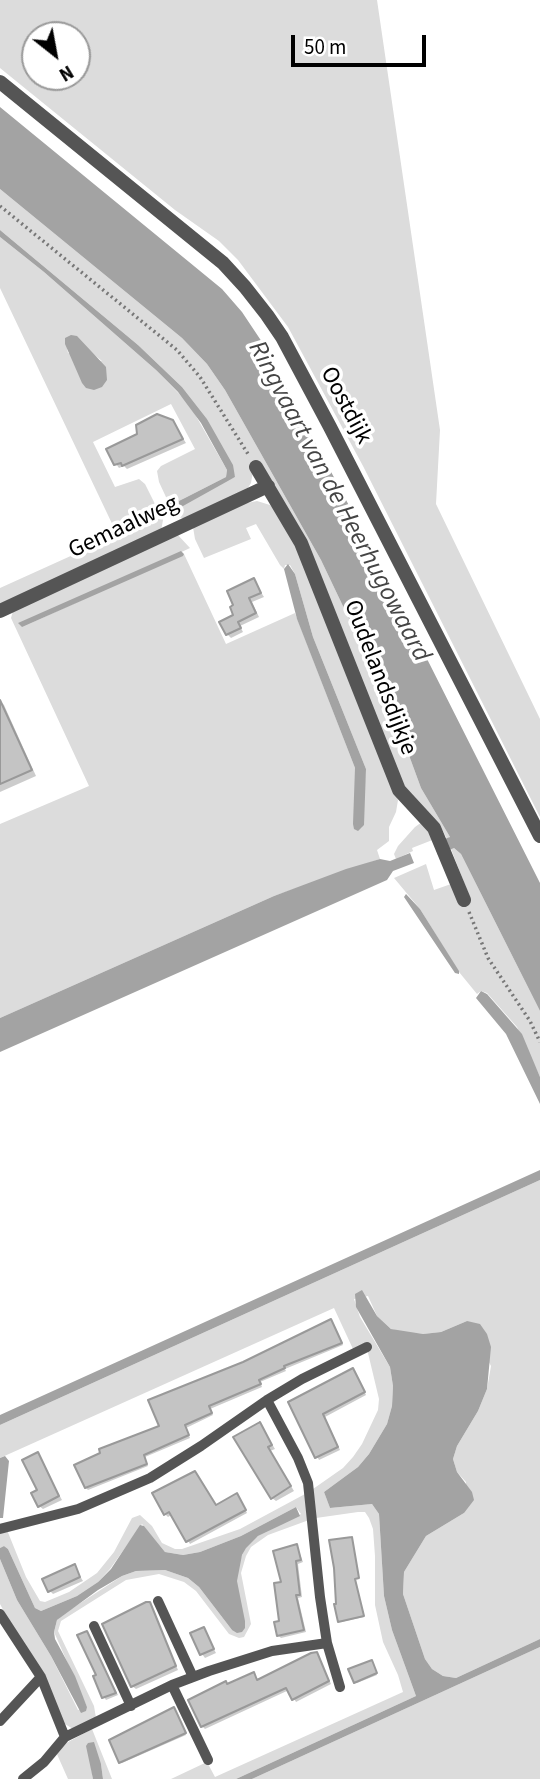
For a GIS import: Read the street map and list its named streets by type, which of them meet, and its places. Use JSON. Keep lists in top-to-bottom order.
{
  "streets": {
    "street": ["Oostdijk", "Gemaalweg", "Oudelandsdijkje"]
  },
  "crossings": [
    ["Gemaalweg", "Oudelandsdijkje"]
  ],
  "water": ["Ringvaart van de Heerhugowaard"],
  "scale_bar": "50 m",
  "north": "bottom right"
}
